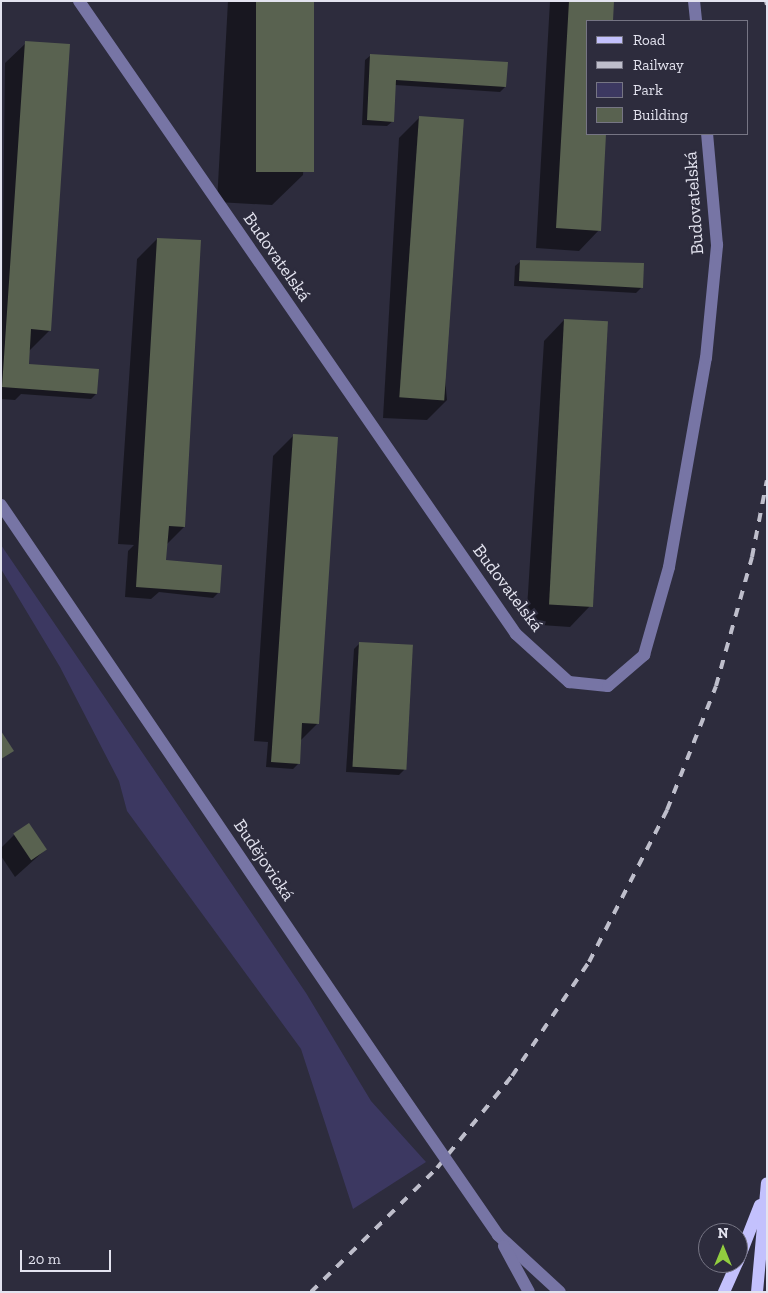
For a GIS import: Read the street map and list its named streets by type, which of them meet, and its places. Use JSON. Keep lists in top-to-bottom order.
{
  "streets": {
    "street": ["Budovatelská", "Budějovická"]
  },
  "legend": [
    "Road",
    "Railway",
    "Park",
    "Building"
  ],
  "scale_bar": "20 m",
  "north": "top"
}
